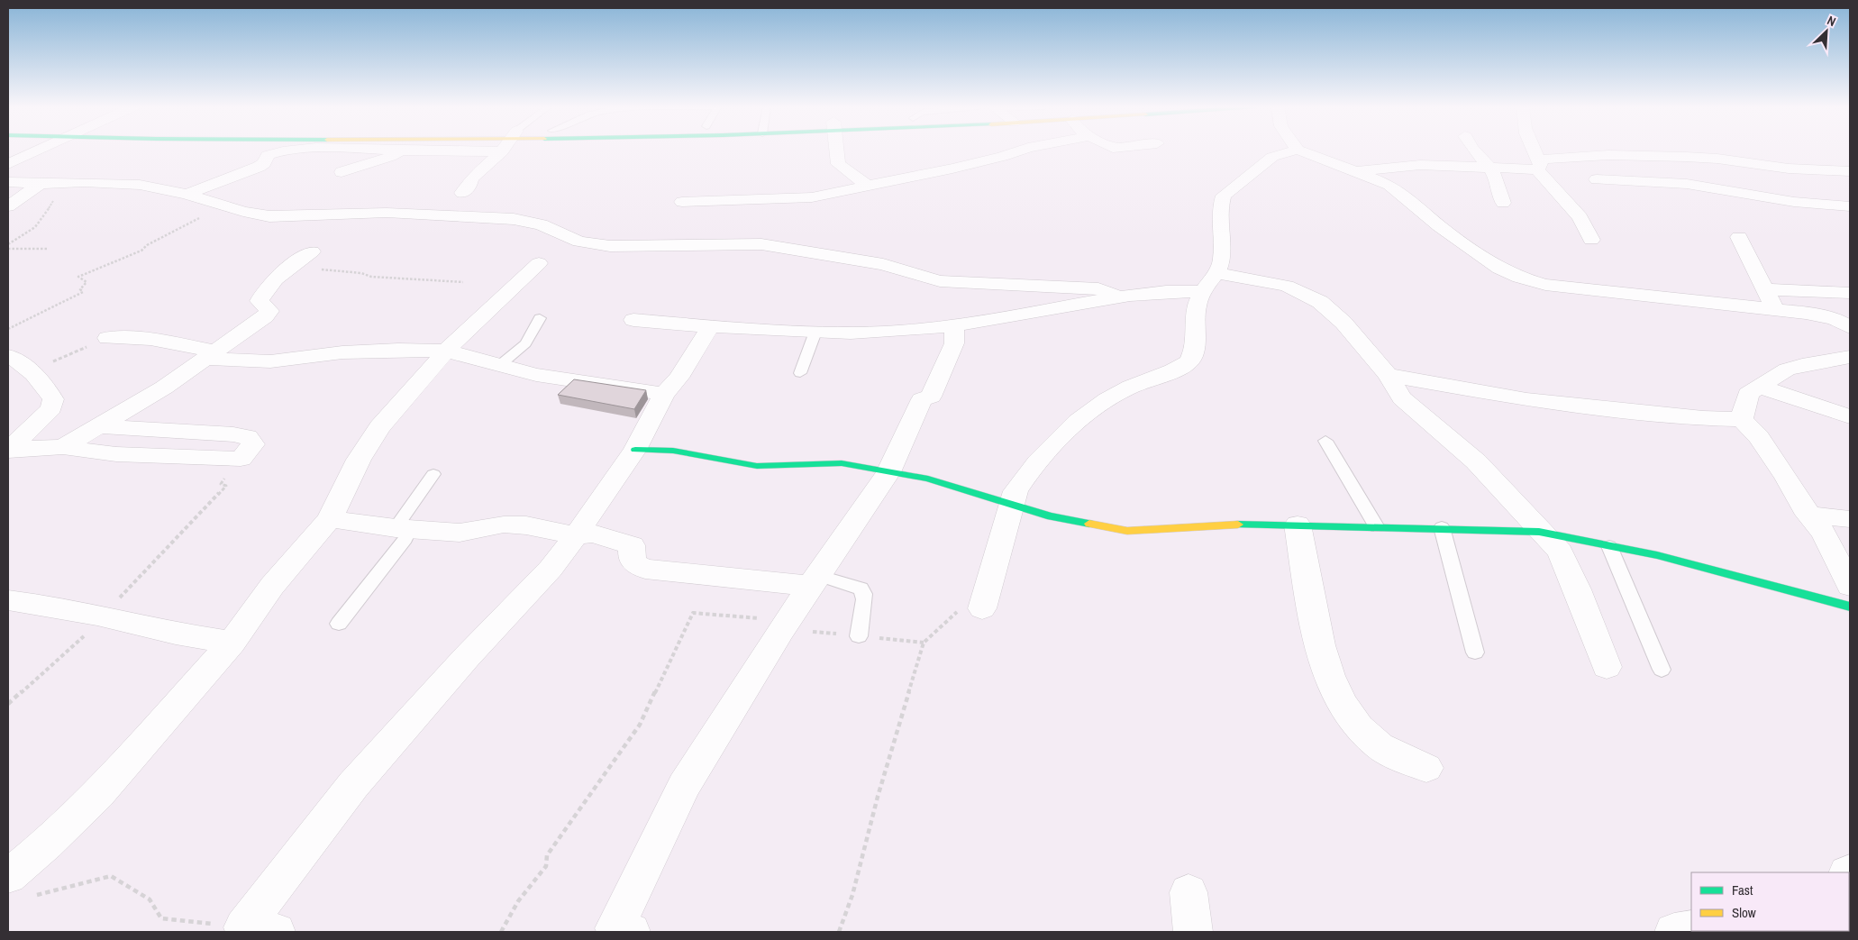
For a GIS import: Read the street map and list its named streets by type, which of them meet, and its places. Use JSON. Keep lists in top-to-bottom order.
{
  "legend": ["Fast", "Slow"],
  "north": "top right"
}
